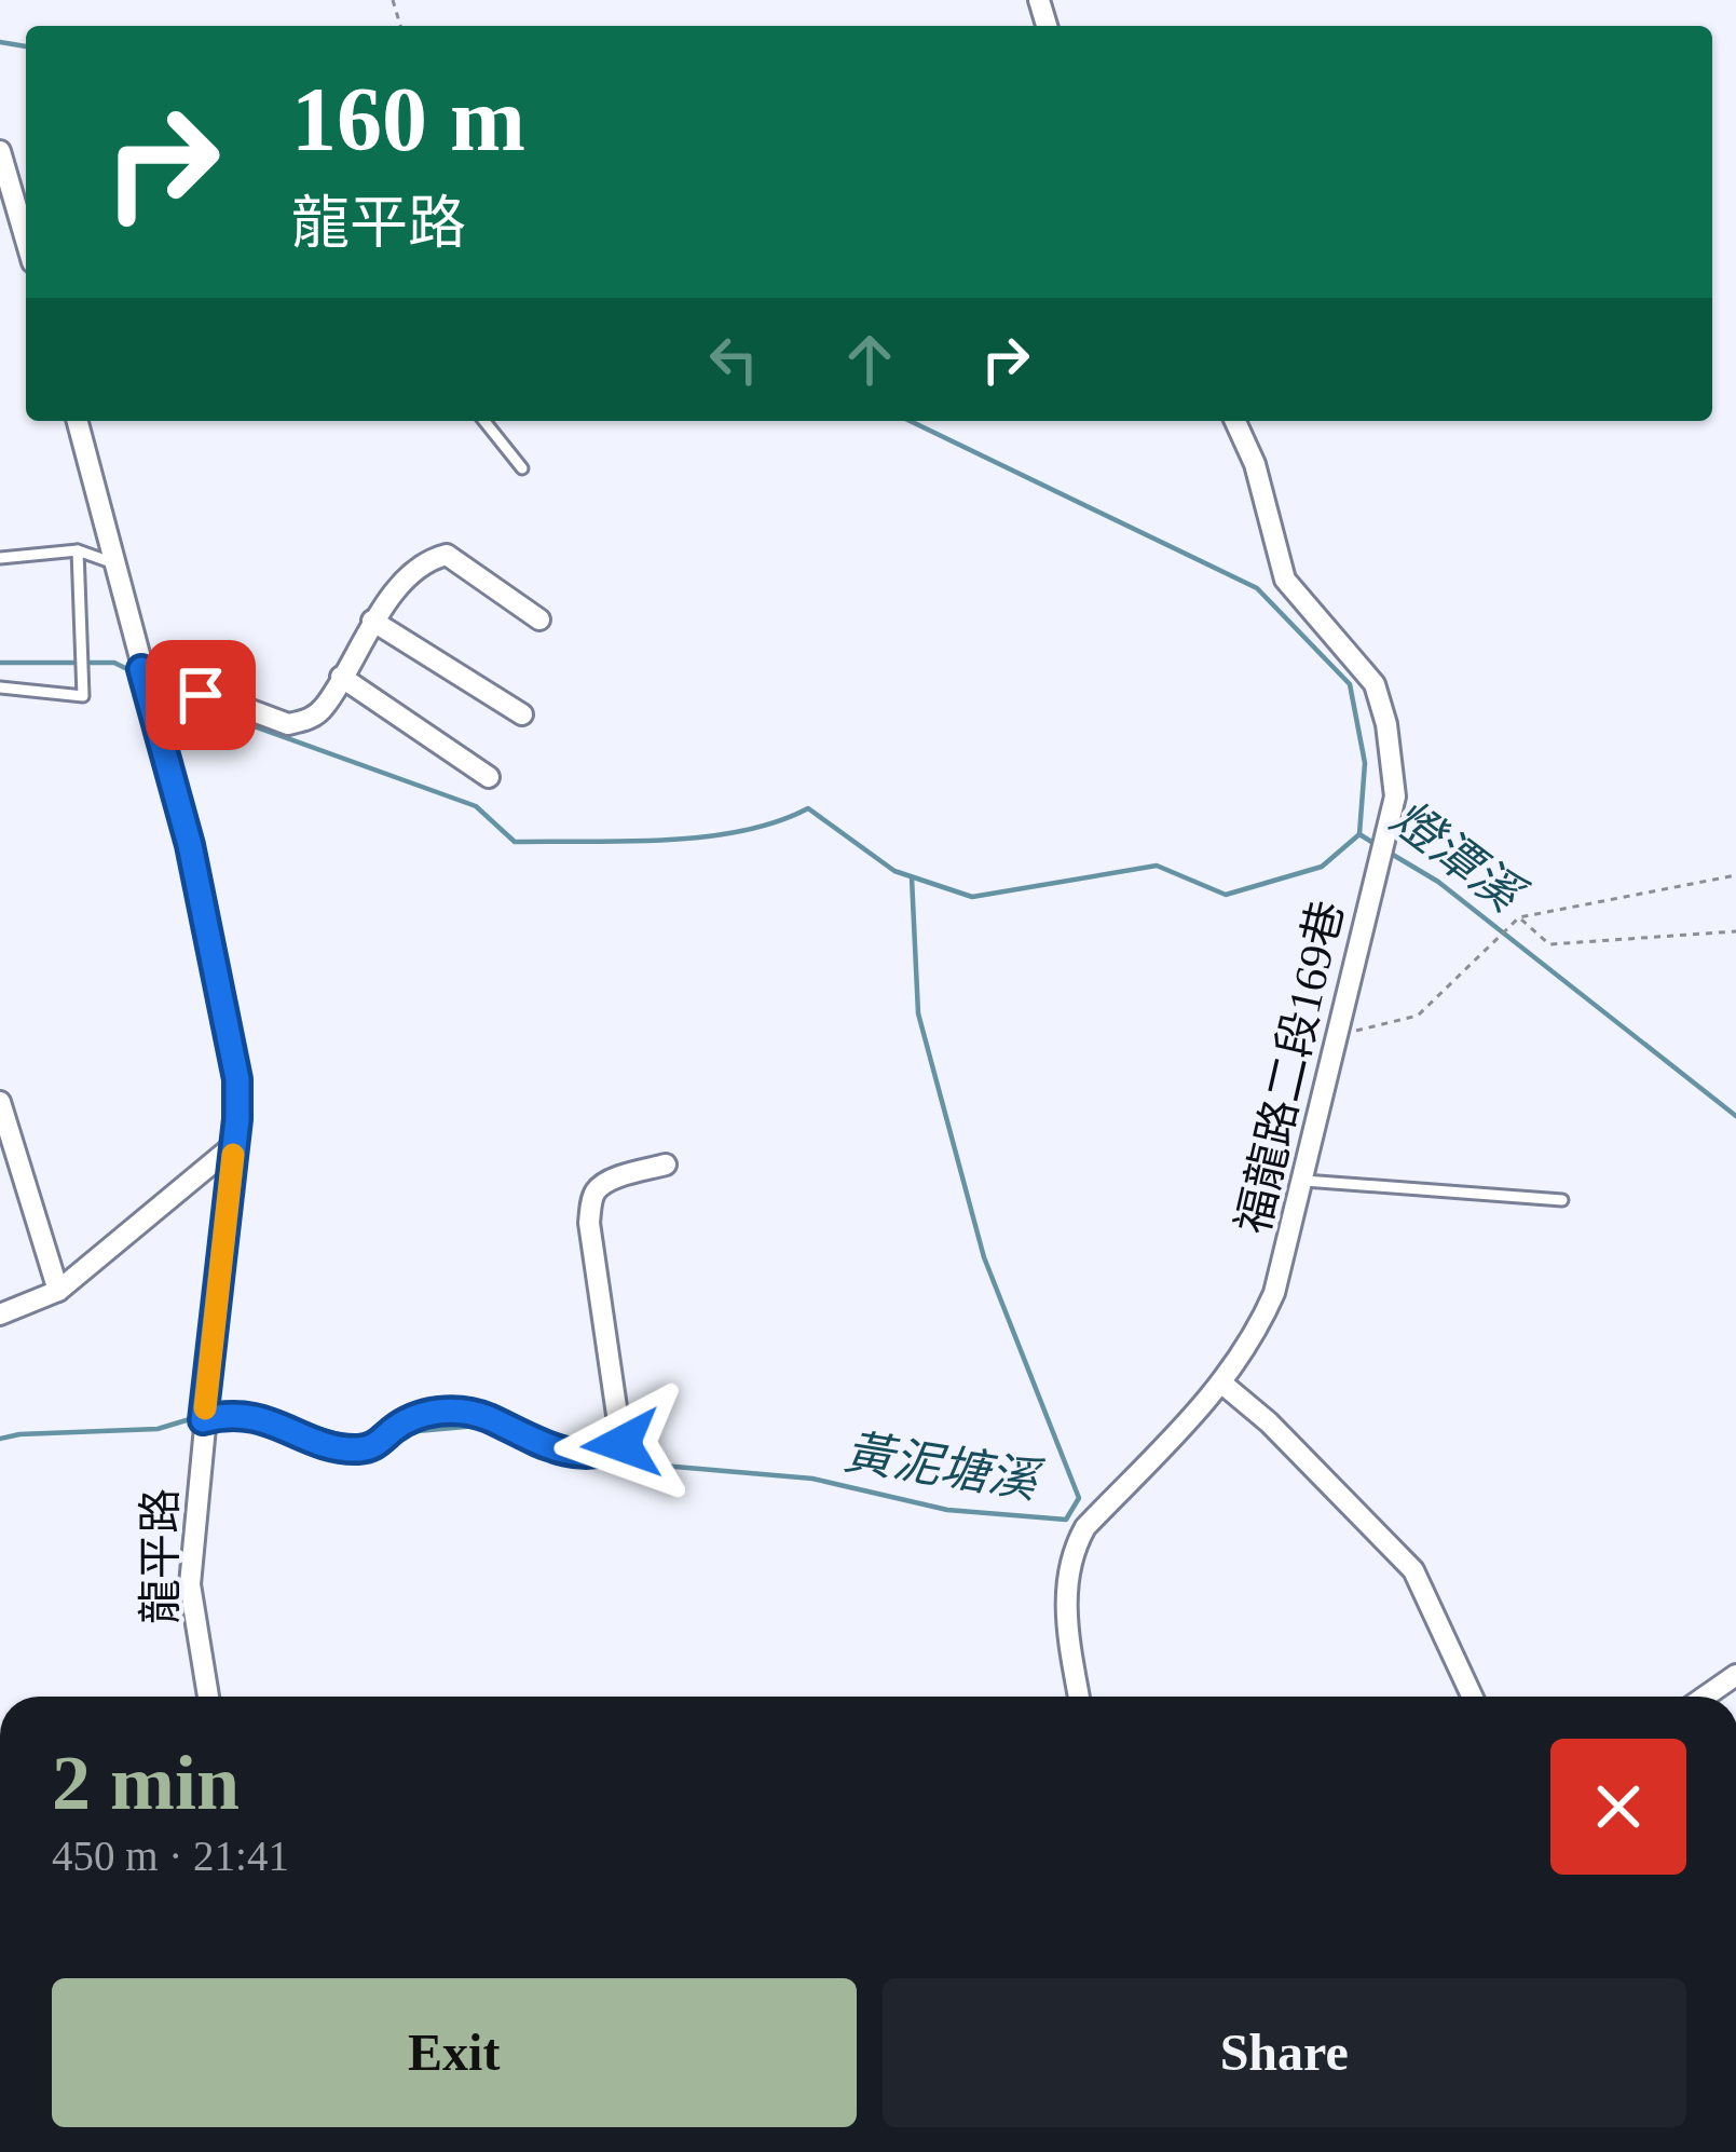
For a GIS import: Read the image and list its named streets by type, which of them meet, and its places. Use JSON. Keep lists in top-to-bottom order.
{
  "streets": {
    "street": ["福龍路二段169巷", "龍平路"]
  },
  "water": ["燈潭溪", "黃泥塘溪"],
  "page": {
    "turn": ["160 m", "龍平路"],
    "heading": ["2 min", "450 m · 21:41"],
    "buttons": ["Exit", "Share"]
  }
}
